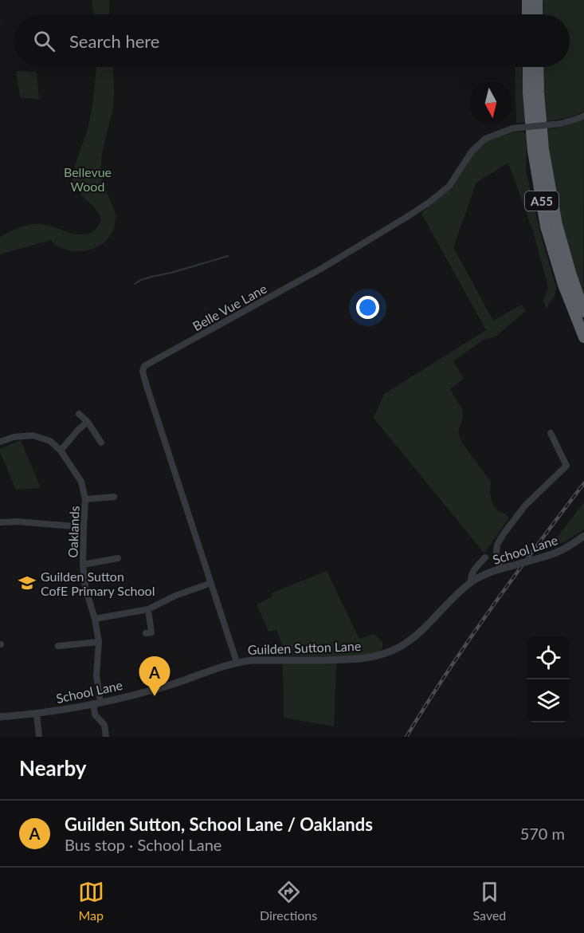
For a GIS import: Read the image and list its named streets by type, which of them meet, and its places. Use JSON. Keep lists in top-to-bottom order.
{
  "streets": {
    "highway": ["A55"],
    "street": [
      "Belle Vue Lane",
      "Oaklands",
      "School Lane",
      "Guilden Sutton Lane"
    ]
  },
  "crossings": [
    ["Belle Vue Lane", "School Lane"],
    ["Belle Vue Lane", "Guilden Sutton Lane"],
    ["Oaklands", "School Lane"],
    ["School Lane", "Guilden Sutton Lane"]
  ],
  "parks": ["Bellevue Wood"],
  "places": {
    "school or university": ["Guilden Sutton CofE Primary School"]
  },
  "north": "bottom",
  "page": {
    "search": "Search here",
    "pins": "A",
    "heading": "Nearby",
    "list": [
      {
        "mark": "A",
        "name": "Guilden Sutton, School Lane / Oaklands",
        "note": "Bus stop · School Lane",
        "value": "570 m"
      }
    ],
    "nav": ["Map", "Directions", "Saved"]
  }
}
